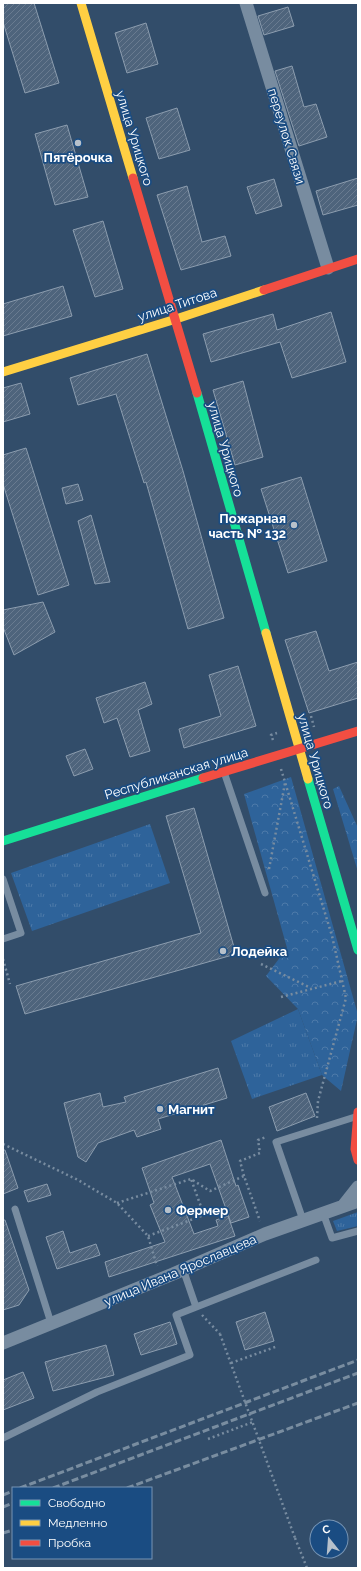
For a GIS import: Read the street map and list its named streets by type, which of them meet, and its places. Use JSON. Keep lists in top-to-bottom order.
{
  "streets": {
    "street": [
      "переулок Связи",
      "улица Урицкого",
      "улица Титова",
      "Республиканская улица",
      "улица Ивана Ярославцева"
    ]
  },
  "crossings": [
    ["переулок Связи", "улица Титова"],
    ["улица Урицкого", "улица Титова"],
    ["улица Урицкого", "Республиканская улица"]
  ],
  "places": [
    "Пятёрочка",
    "Пожарная часть № 132",
    "Лодейка",
    "Магнит",
    "Фермер"
  ],
  "legend": ["Свободно", "Медленно", "Пробка"],
  "north": "top"
}
